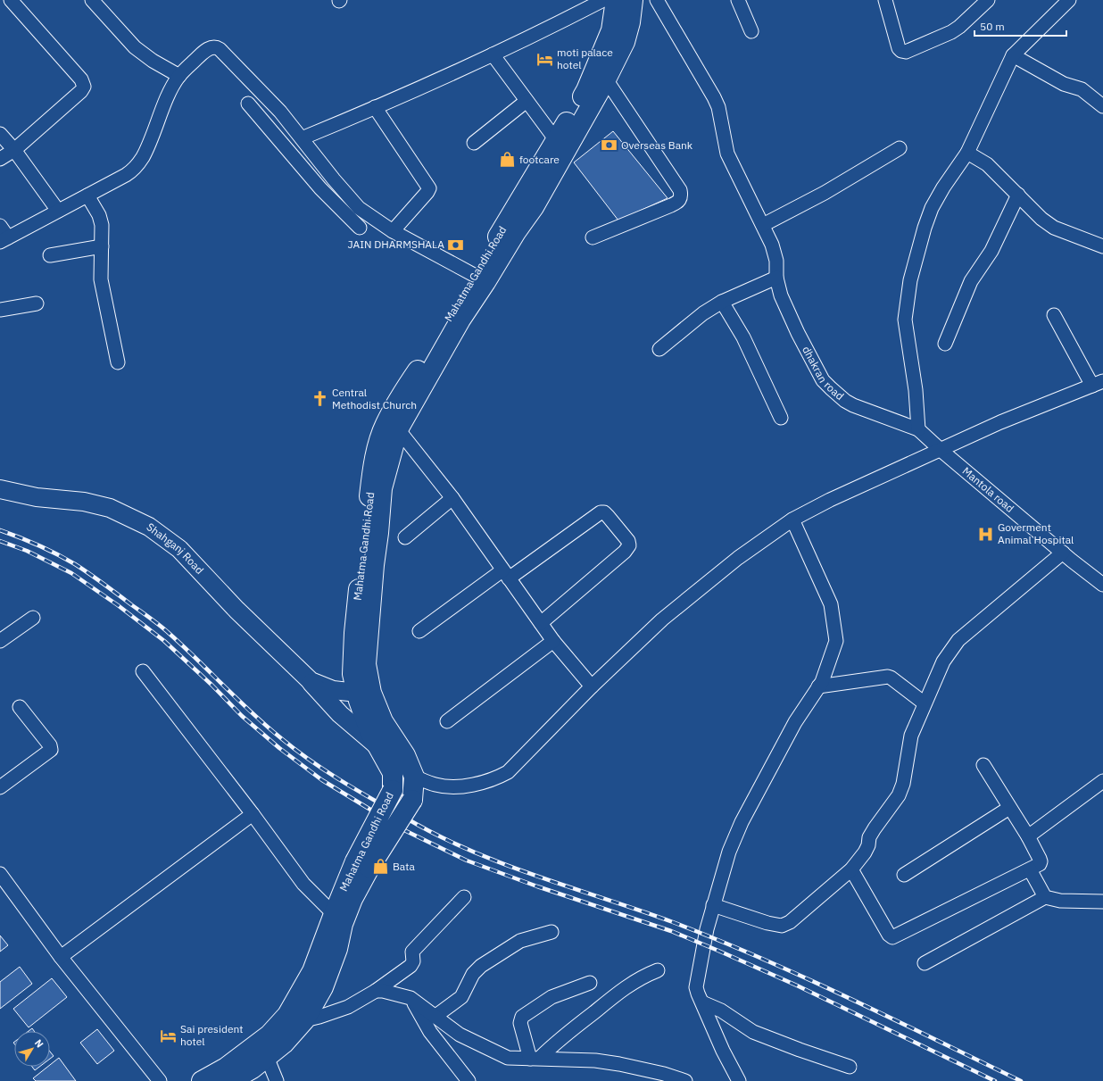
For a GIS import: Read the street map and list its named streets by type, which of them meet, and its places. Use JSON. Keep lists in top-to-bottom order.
{
  "streets": {
    "highway": ["Mahatma Gandhi Road"],
    "main road": ["Shahganj Road"],
    "street": ["dhakran road", "Mantola road"]
  },
  "crossings": [
    ["Mahatma Gandhi Road", "Shahganj Road"],
    ["dhakran road", "Mantola road"]
  ],
  "places": {
    "hotel": ["moti palace hotel", "Sai president hotel"],
    "bank": ["Overseas Bank", "JAIN DHARMSHALA"],
    "shop": ["footcare", "Bata"],
    "church": ["Central Methodist Church"],
    "hospital": ["Goverment Animal Hospital"]
  },
  "scale_bar": "50 m",
  "north": "top right"
}
